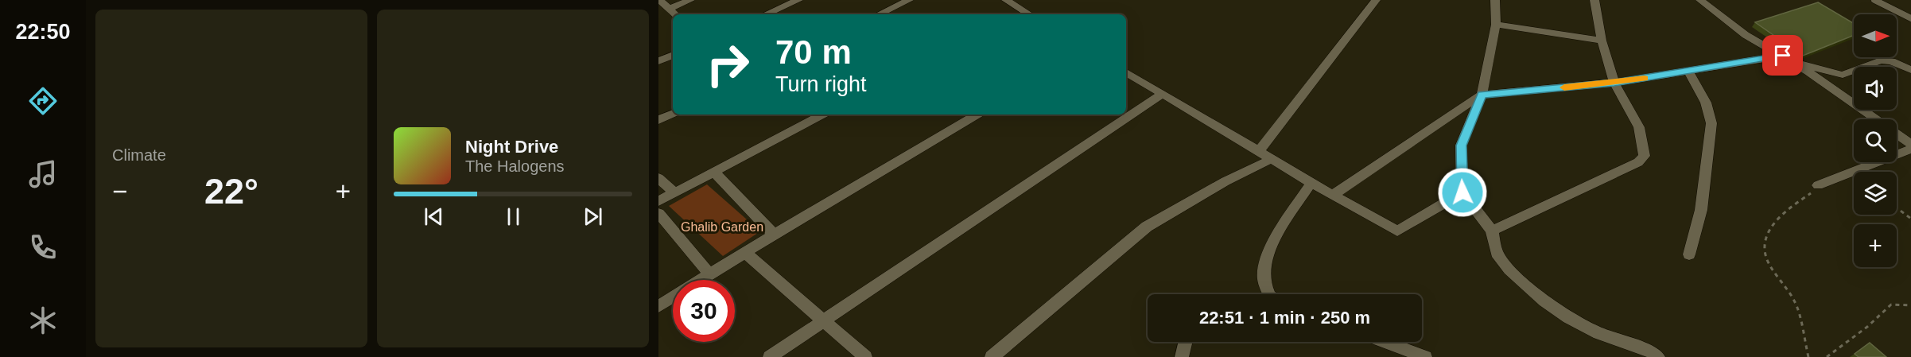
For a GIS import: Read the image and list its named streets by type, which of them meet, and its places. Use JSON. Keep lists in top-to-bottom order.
{
  "parks": ["Ghalib Garden"],
  "north": "right",
  "page": {
    "tabs": "22:50",
    "tile": "Climate",
    "map_buttons": "+",
    "turn": ["70 m", "Turn right"],
    "song": ["Night Drive", "The Halogens"],
    "heat": ["−", "22°", "+"],
    "limit": "30",
    "trip": "22:51 · 1 min · 250 m"
  }
}
